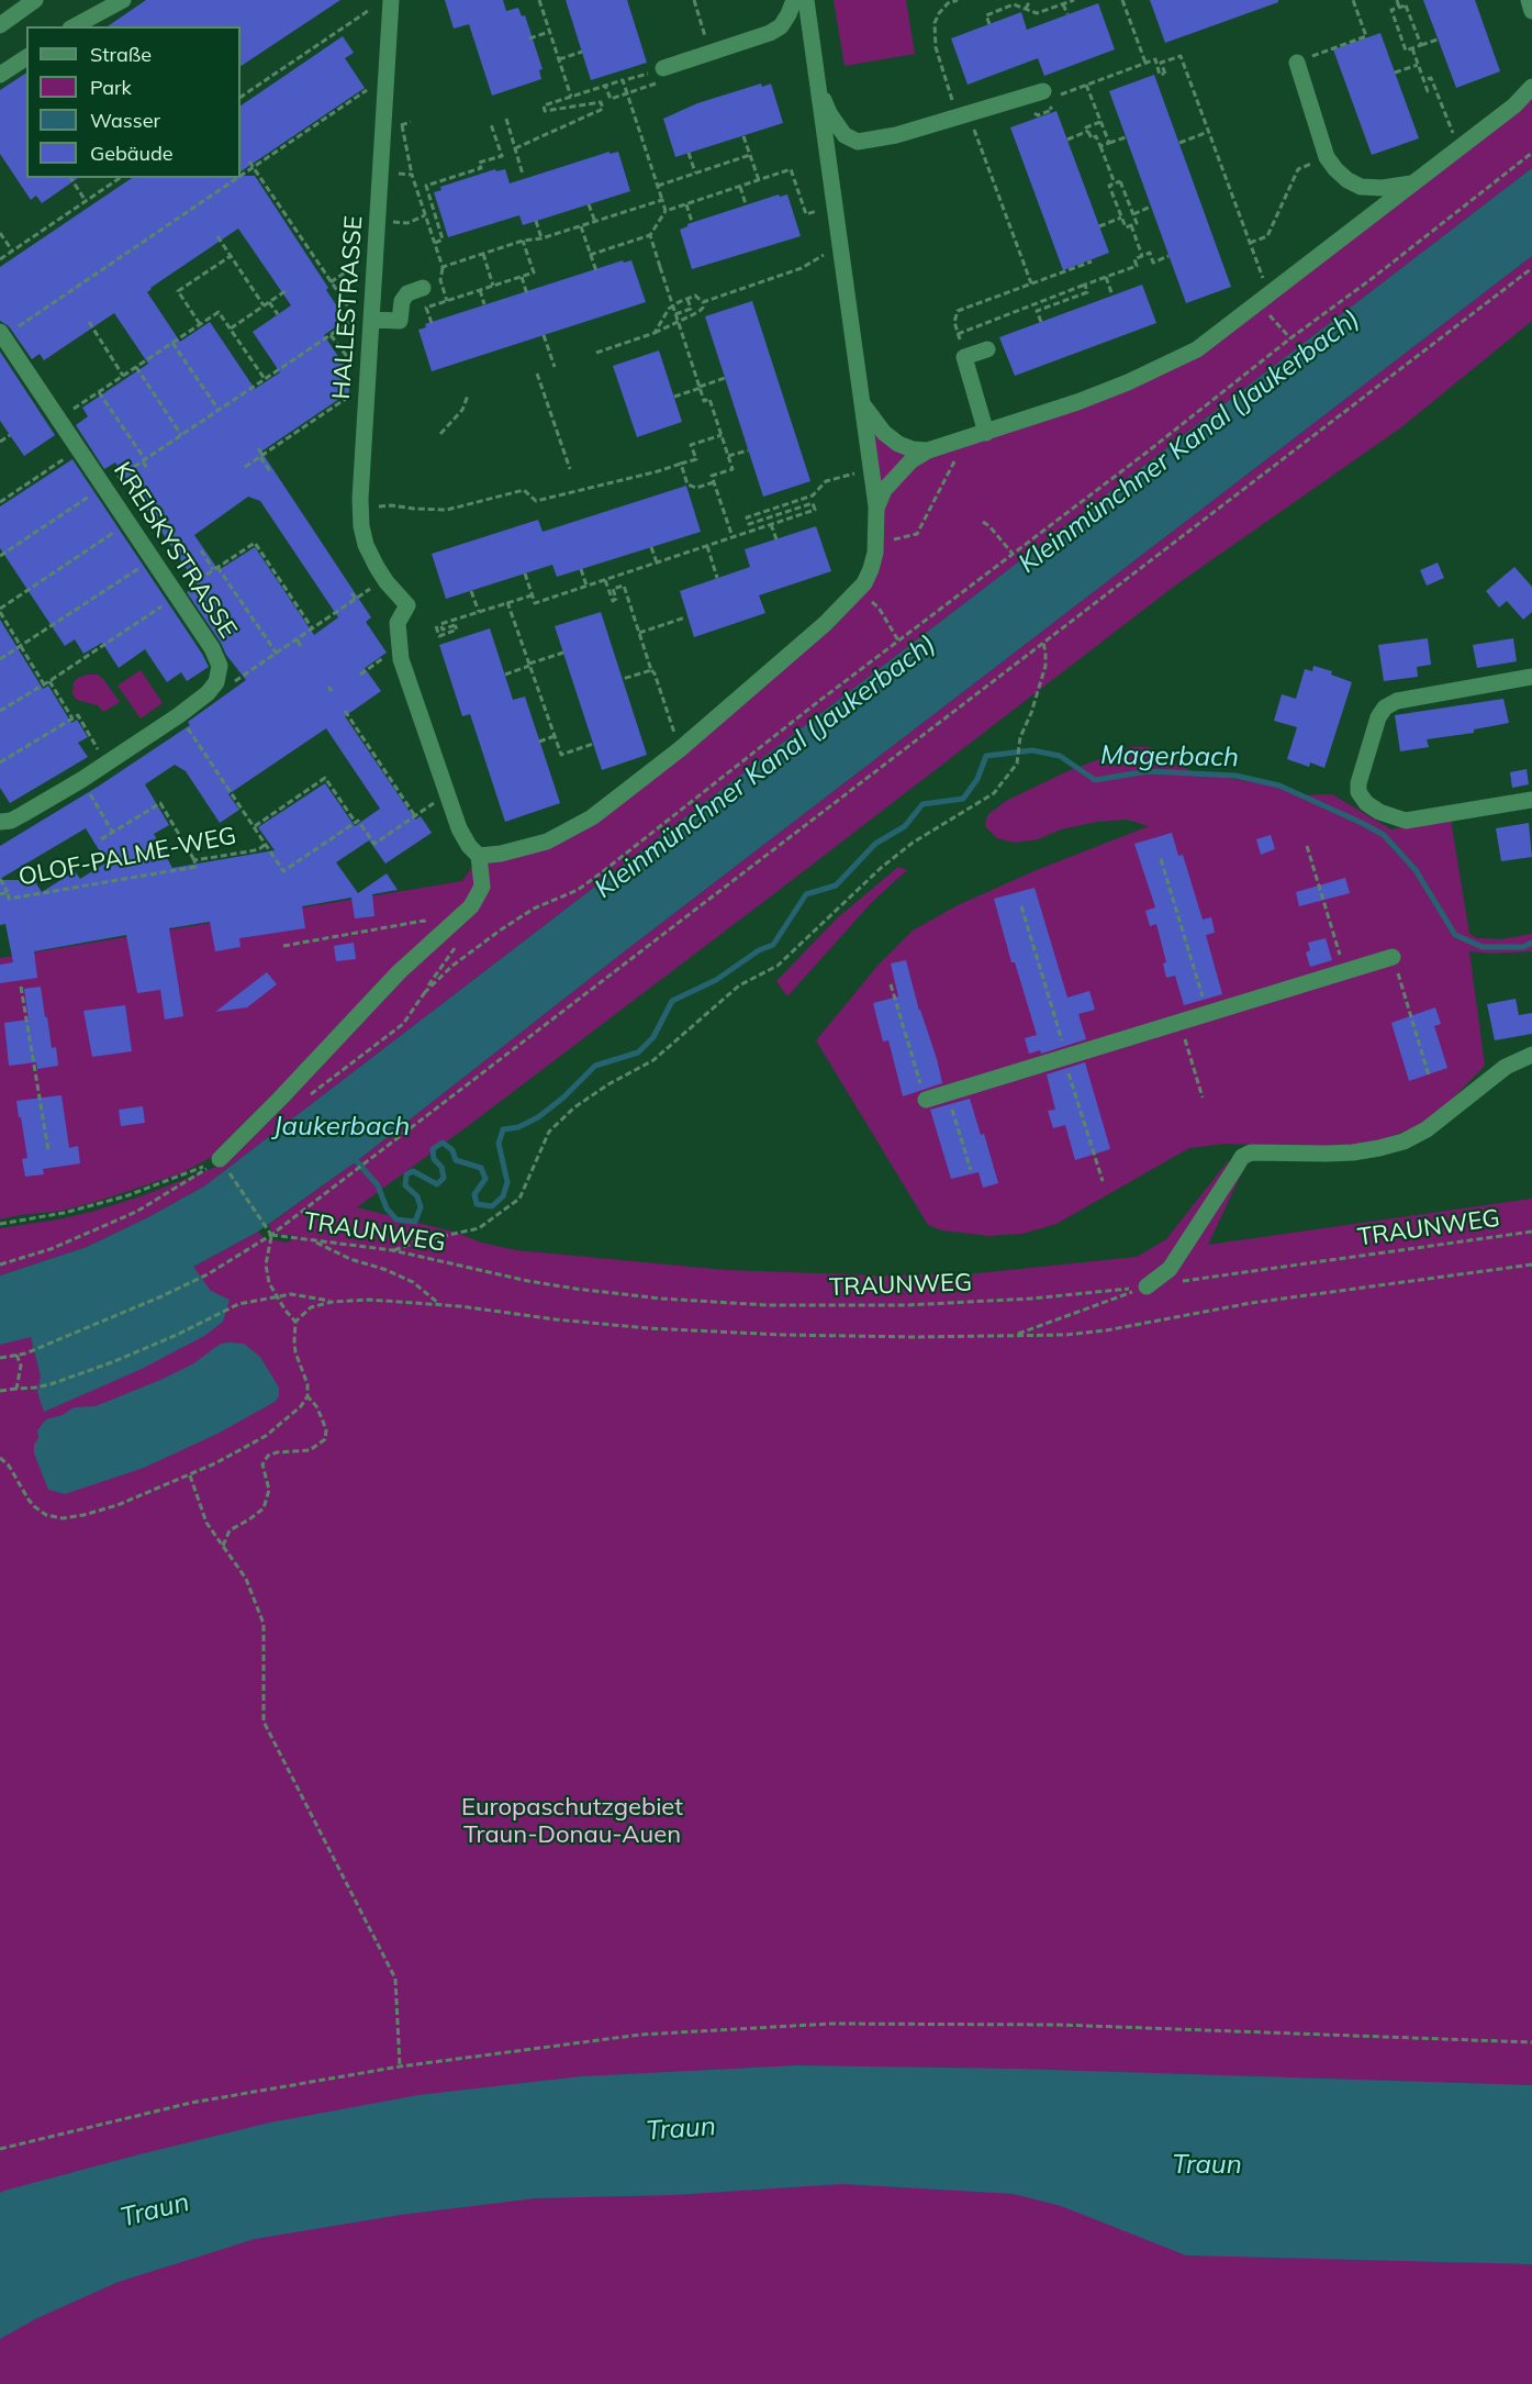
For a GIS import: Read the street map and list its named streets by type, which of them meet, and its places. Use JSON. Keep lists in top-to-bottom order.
{
  "streets": {
    "street": ["HALLESTRASSE", "KREISKYSTRASSE"],
    "path": ["OLOF-PALME-WEG", "TRAUNWEG"]
  },
  "water": [
    "Kleinmünchner Kanal (Jaukerbach)",
    "Magerbach",
    "Jaukerbach",
    "Traun"
  ],
  "parks": ["Europaschutzgebiet Traun-Donau-Auen"],
  "legend": [
    "Straße",
    "Park",
    "Wasser",
    "Gebäude"
  ]
}
